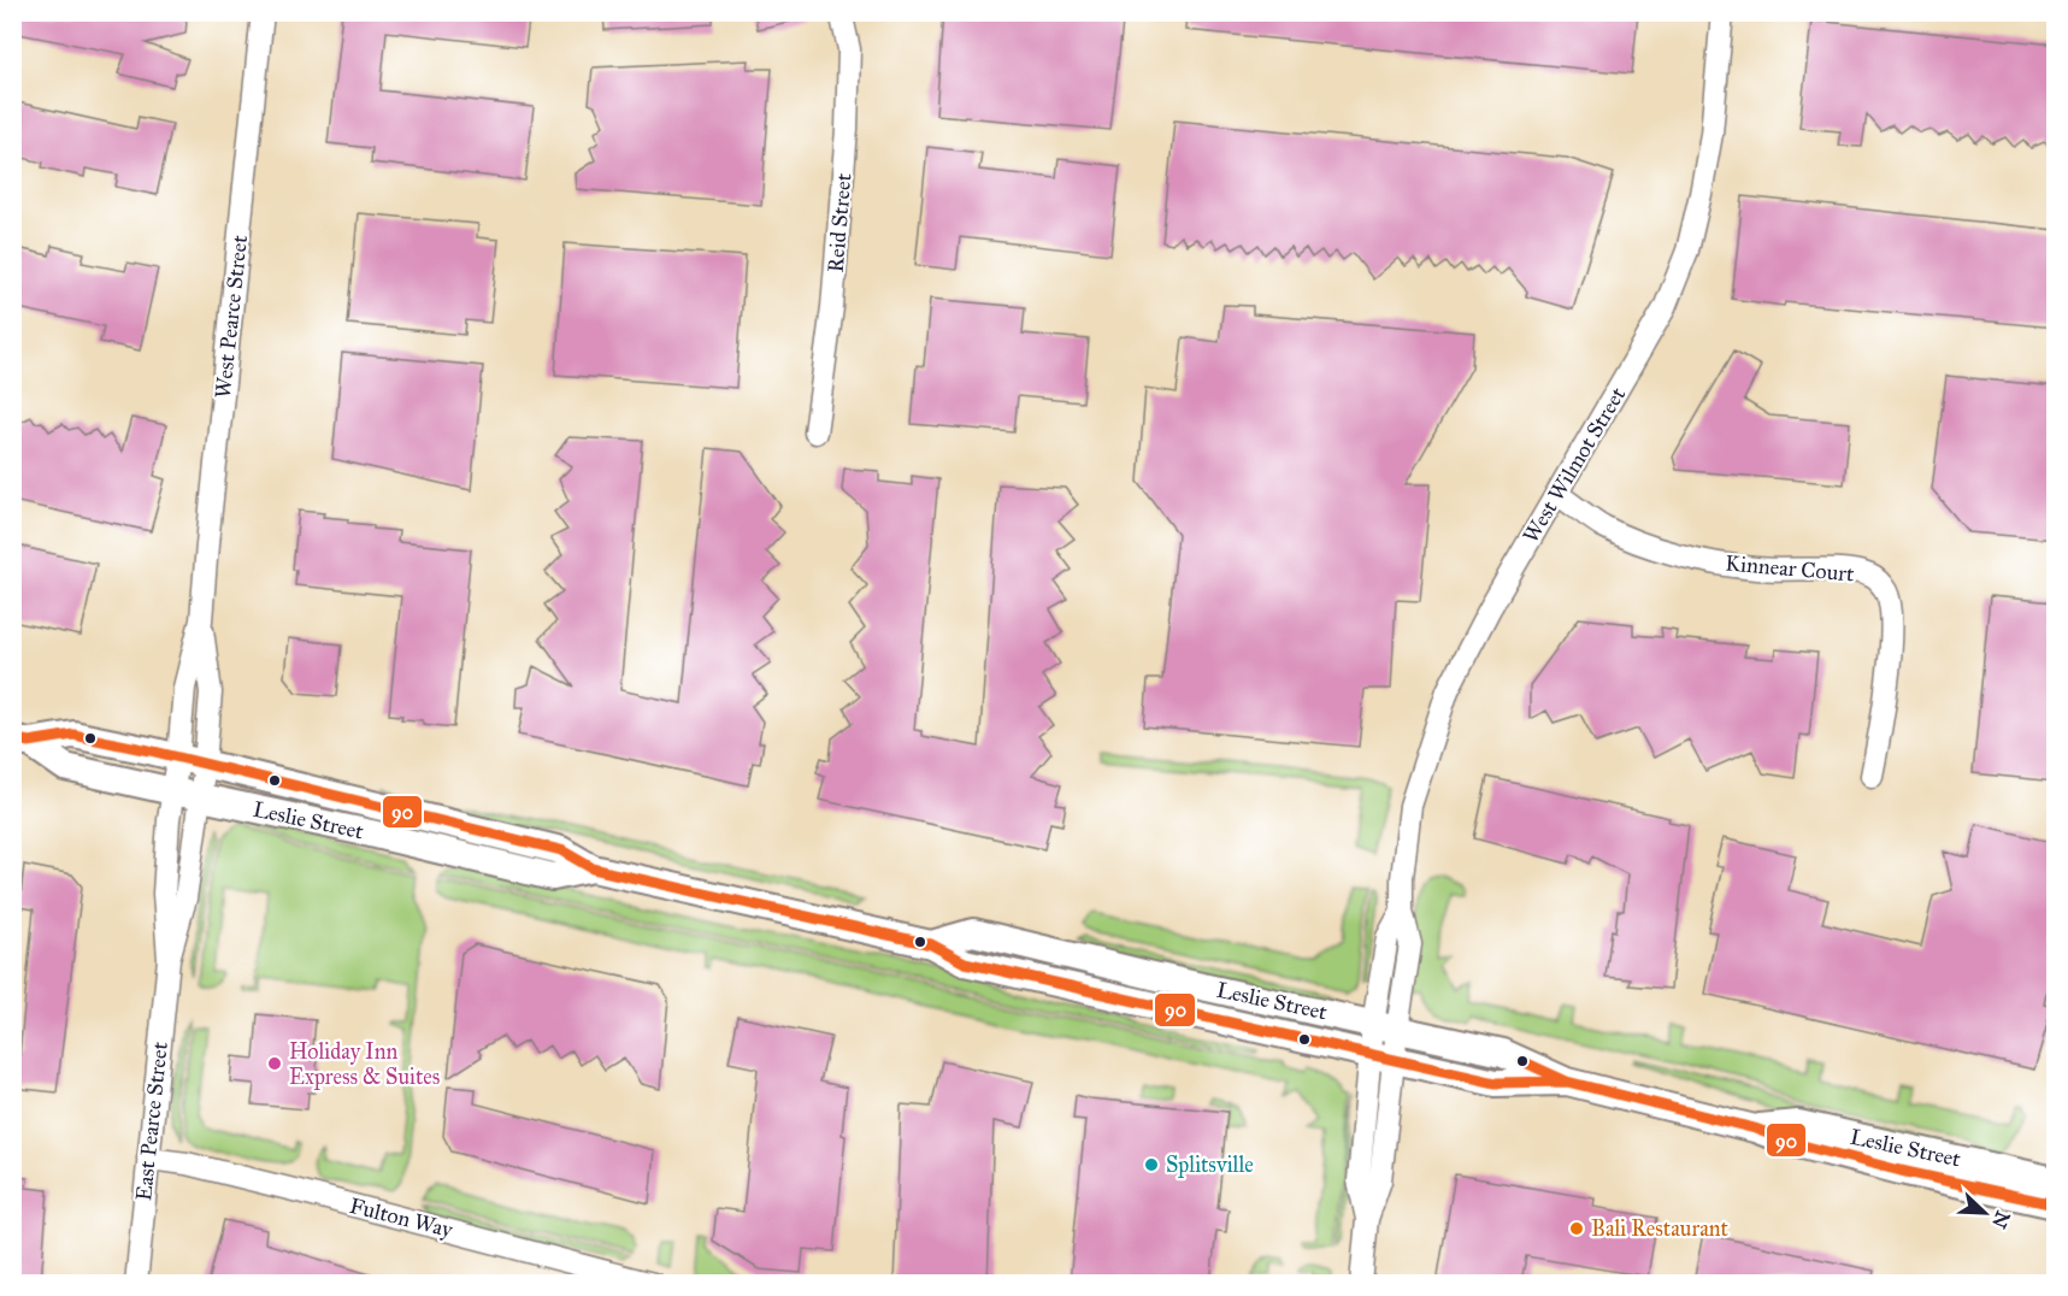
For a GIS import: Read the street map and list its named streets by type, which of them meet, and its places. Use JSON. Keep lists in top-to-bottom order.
{
  "streets": {
    "main road": ["Leslie Street"],
    "street": [
      "Reid Street",
      "West Pearce Street",
      "West Wilmot Street",
      "Kinnear Court",
      "East Pearce Street",
      "Fulton Way"
    ]
  },
  "crossings": [
    ["West Pearce Street", "Leslie Street"],
    ["West Pearce Street", "East Pearce Street"],
    ["West Wilmot Street", "Kinnear Court"],
    ["West Wilmot Street", "Leslie Street"],
    ["Leslie Street", "East Pearce Street"],
    ["East Pearce Street", "Fulton Way"]
  ],
  "places": ["Holiday Inn Express & Suites", "Splitsville", "Bali Restaurant"],
  "lines": ["transit line 90"],
  "north": "bottom right"
}
